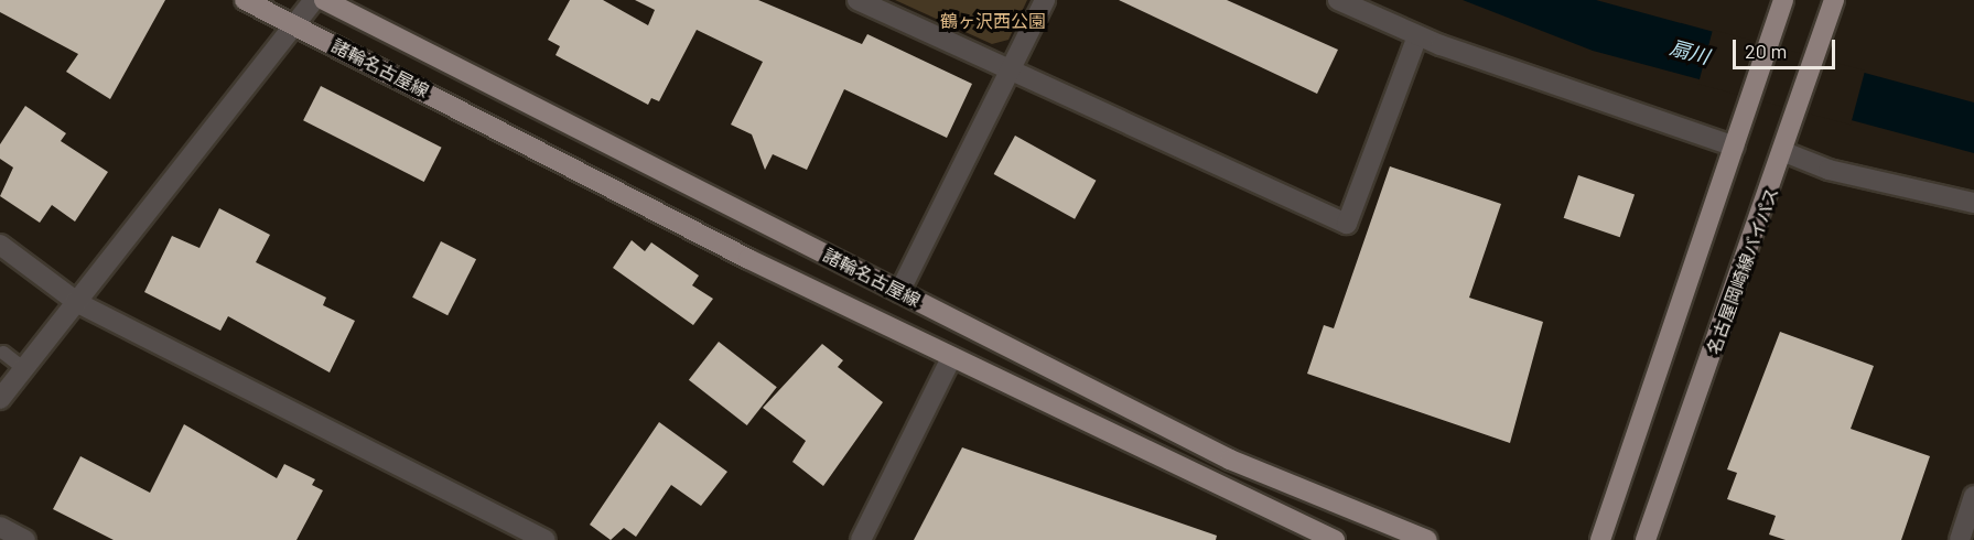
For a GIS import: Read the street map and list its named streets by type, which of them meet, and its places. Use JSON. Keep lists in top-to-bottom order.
{
  "streets": {
    "main road": ["諸輪名古屋線", "名古屋岡崎線バイパス"]
  },
  "water": ["扇川"],
  "parks": ["鶴ヶ沢西公園"],
  "scale_bar": "20 m"
}
